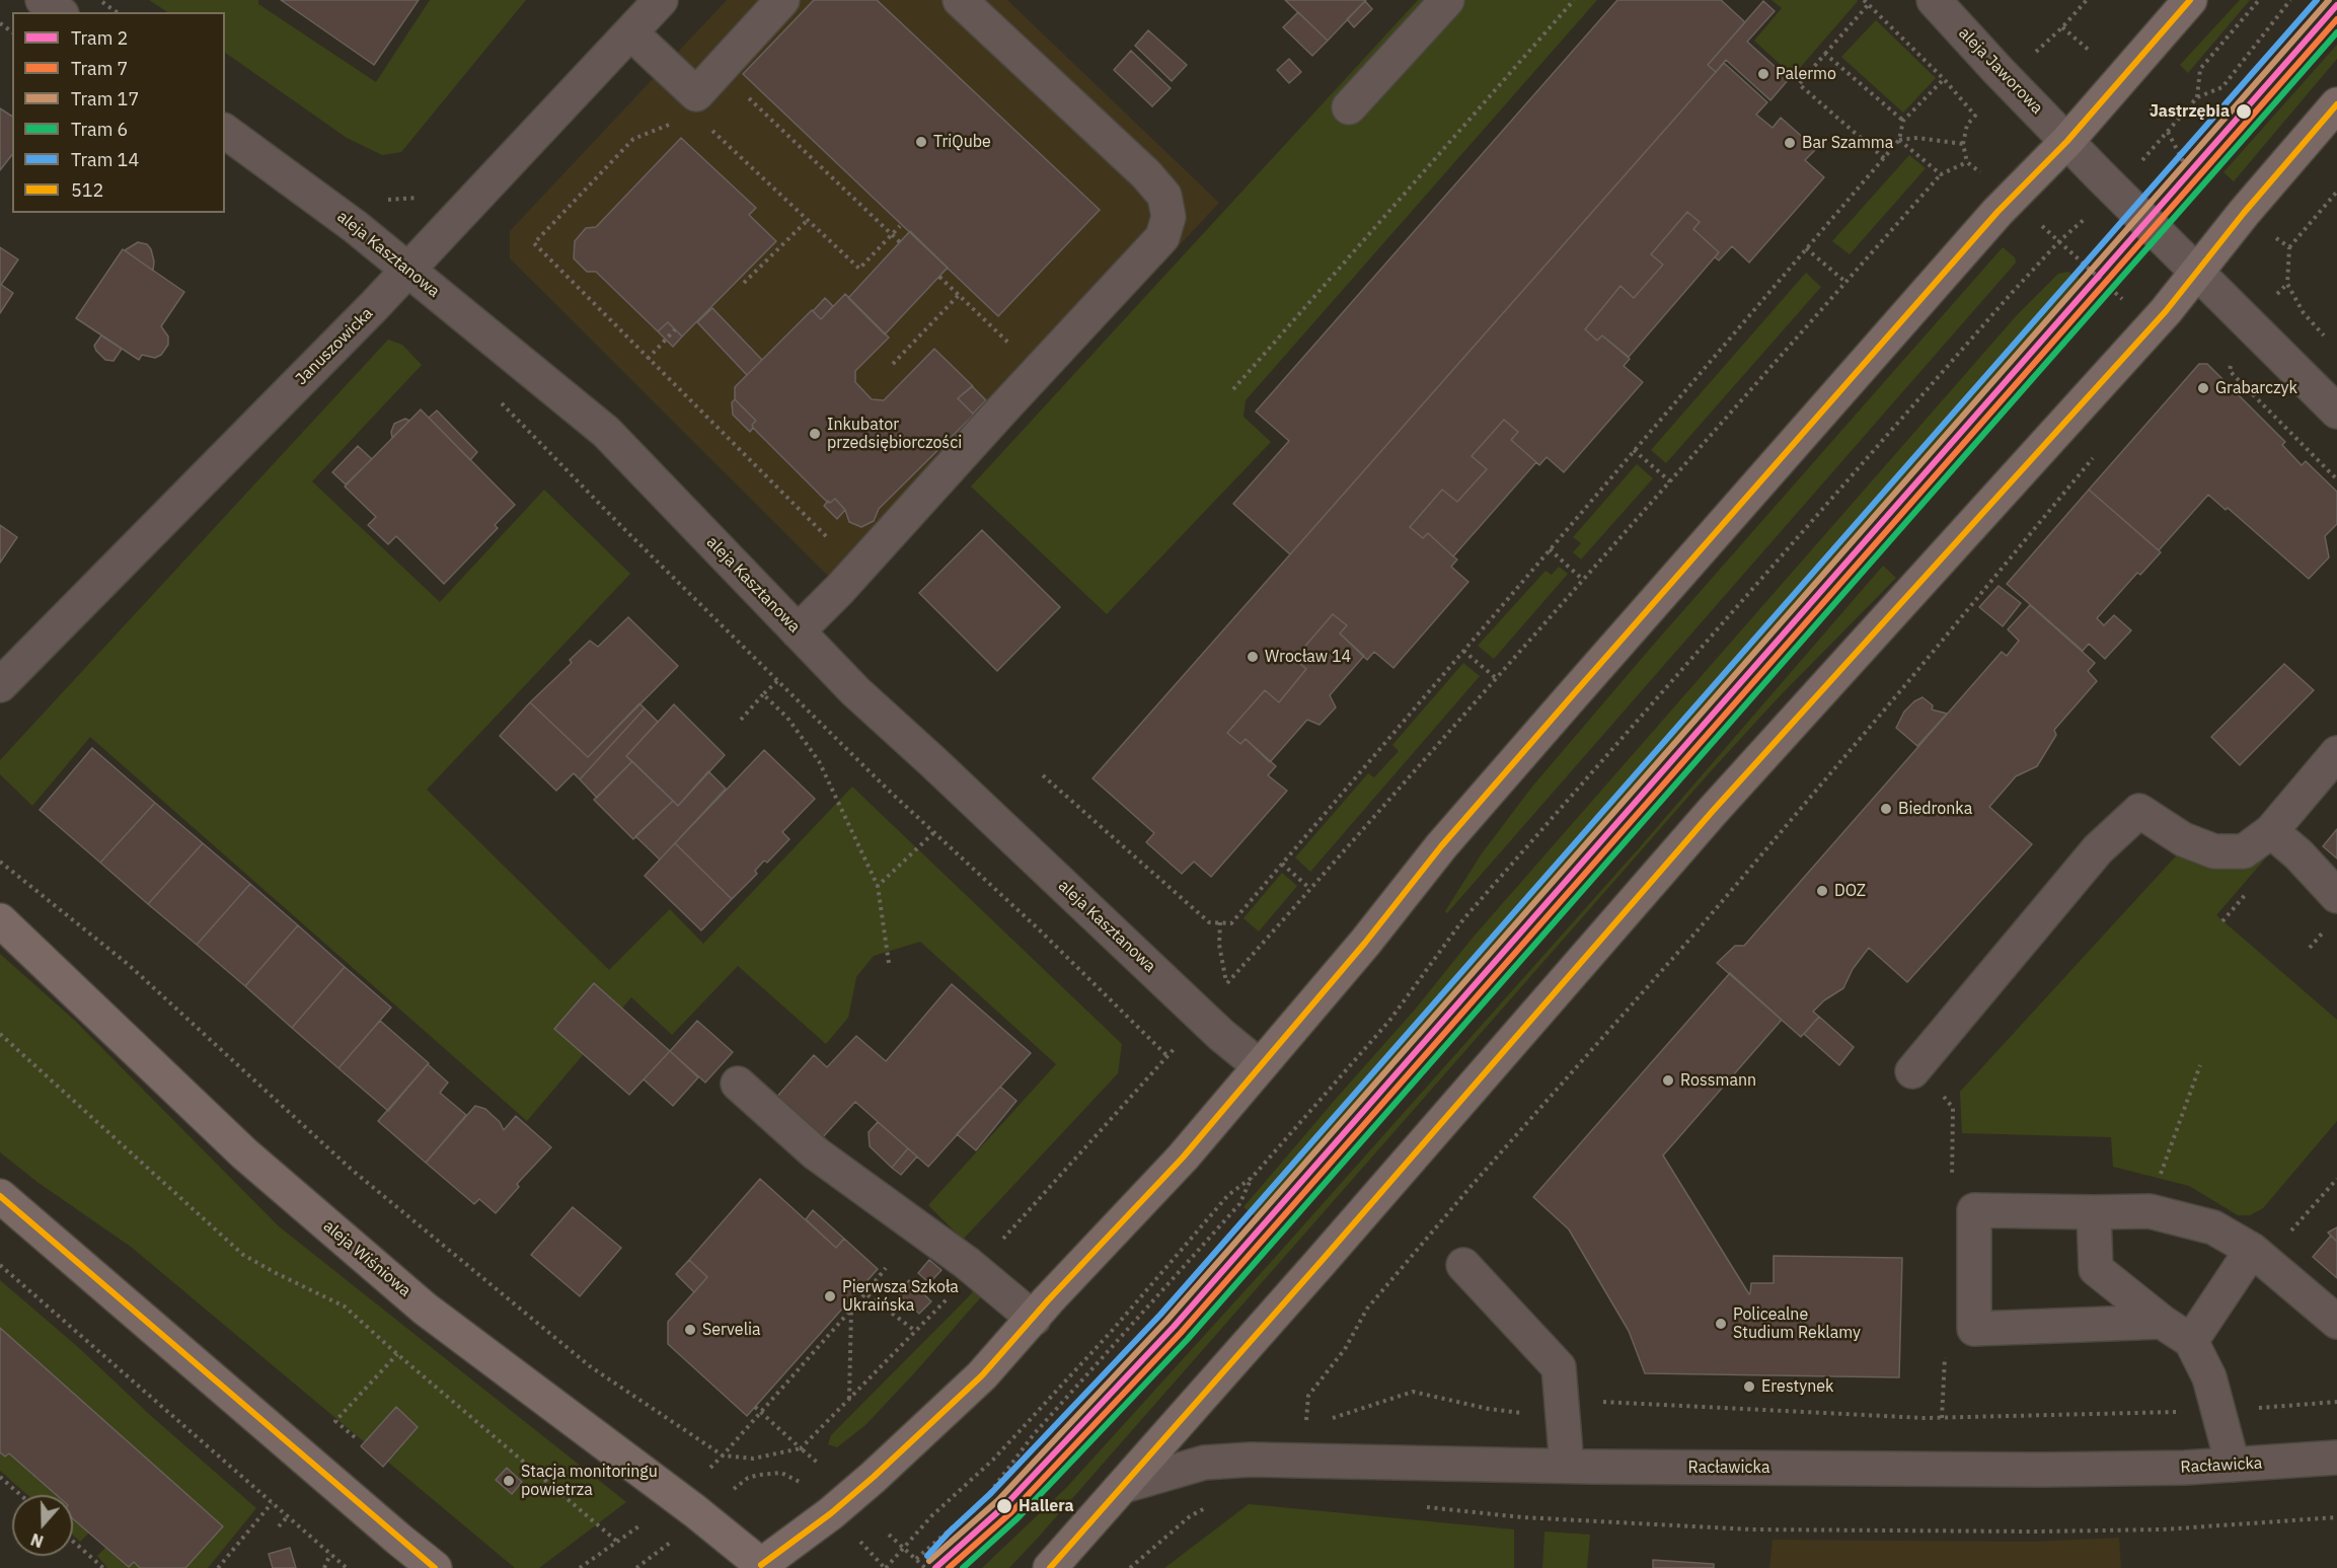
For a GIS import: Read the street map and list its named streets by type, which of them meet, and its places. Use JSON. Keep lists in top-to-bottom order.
{
  "streets": {
    "main road": ["aleja Wiśniowa"],
    "street": [
      "aleja Jaworowa",
      "aleja Kasztanowa",
      "Januszowicka",
      "Racławicka"
    ]
  },
  "crossings": [
    ["aleja Kasztanowa", "Januszowicka"]
  ],
  "places": [
    "Palermo",
    "Jastrzębia",
    "TriQube",
    "Bar Szamma",
    "Grabarczyk",
    "Inkubator przedsiębiorczości",
    "Wrocław 14",
    "Biedronka",
    "DOZ",
    "Rossmann",
    "Pierwsza Szkoła Ukraińska",
    "Policealne Studium Reklamy",
    "Servelia",
    "Erestynek",
    "Stacja monitoringu powietrza",
    "Hallera"
  ],
  "lines": [
    "tram line 17",
    "tram line 14",
    "transit line 512",
    "tram line 2",
    "tram line 7",
    "tram line 6"
  ],
  "legend": [
    "Tram 2",
    "Tram 7",
    "Tram 17",
    "Tram 6",
    "Tram 14",
    "512"
  ],
  "north": "bottom"
}
